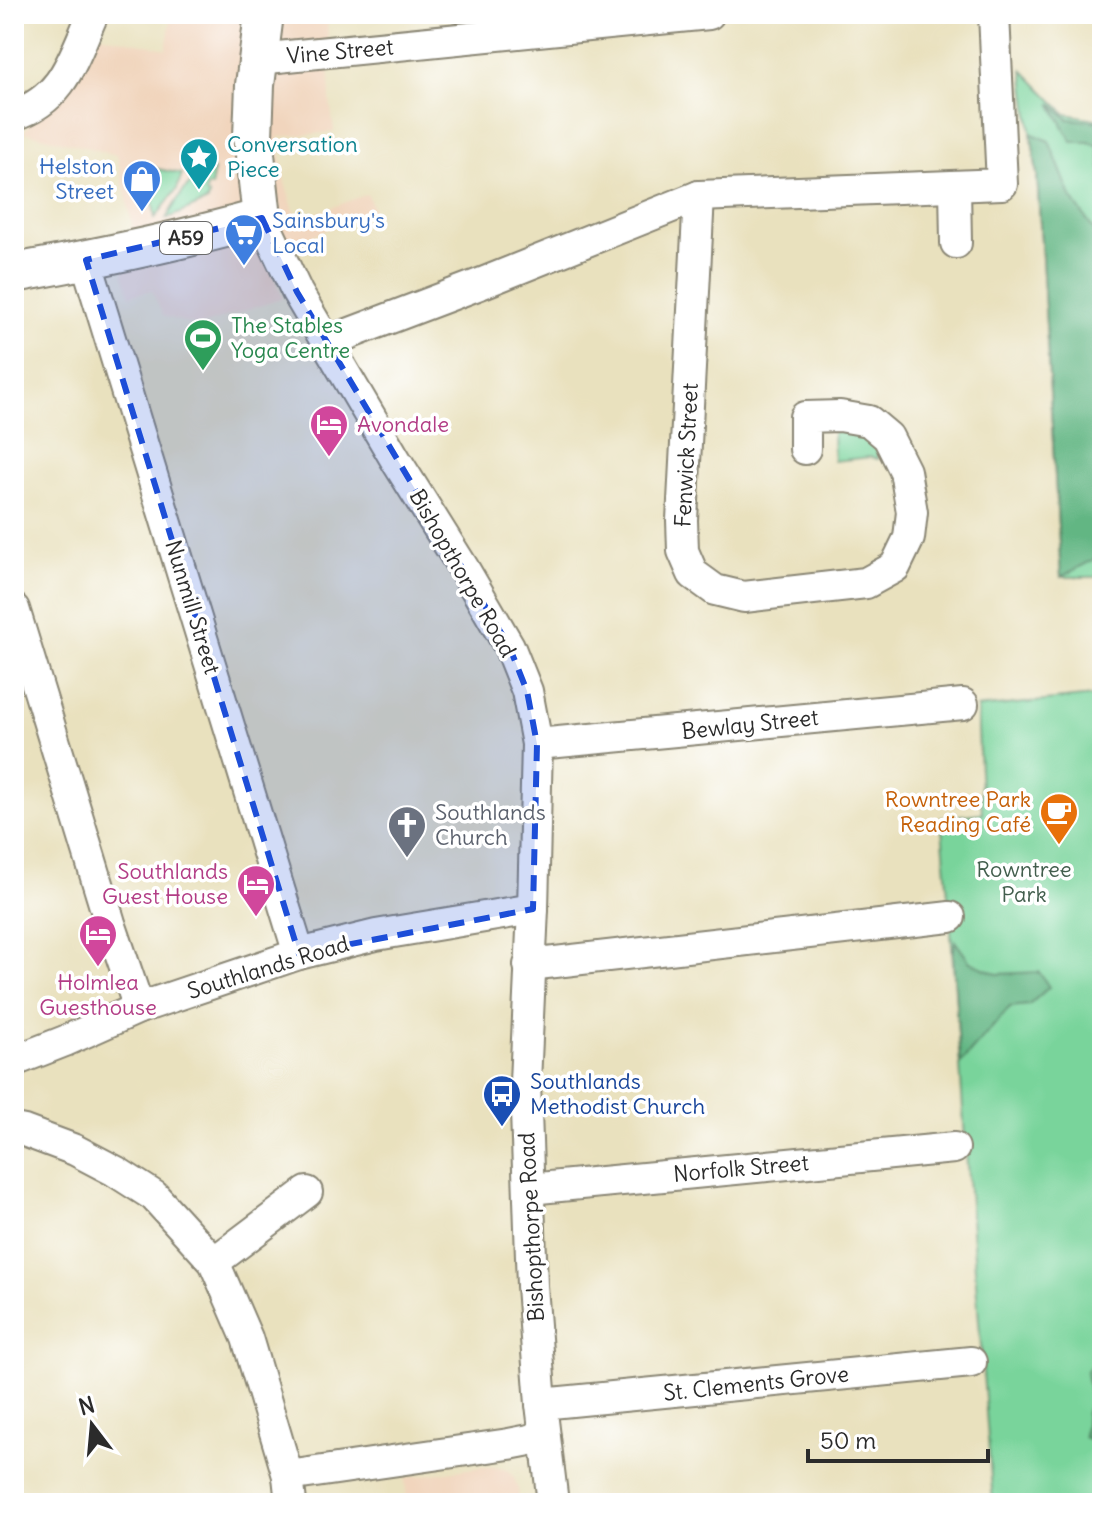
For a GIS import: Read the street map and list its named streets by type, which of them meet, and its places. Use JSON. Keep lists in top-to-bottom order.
{
  "streets": {
    "main road": ["A59", "Bishopthorpe Road"],
    "street": [
      "Vine Street",
      "Fenwick Street",
      "Nunmill Street",
      "Bewlay Street",
      "Southlands Road",
      "Norfolk Street",
      "St. Clements Grove"
    ]
  },
  "crossings": [
    ["Vine Street", "Bishopthorpe Road"],
    ["A59", "Bishopthorpe Road"],
    ["A59", "Nunmill Street"],
    ["Bishopthorpe Road", "Bewlay Street"],
    ["Bishopthorpe Road", "Southlands Road"],
    ["Bishopthorpe Road", "Norfolk Street"],
    ["Bishopthorpe Road", "St. Clements Grove"],
    ["Nunmill Street", "Southlands Road"]
  ],
  "parks": ["Rowntree Park"],
  "places": {
    "place": ["Conversation Piece"],
    "shop": ["Helston Street"],
    "supermarket": ["Sainsbury's Local"],
    "sports": ["The Stables Yoga Centre"],
    "hotel": ["Avondale", "Southlands Guest House", "Holmlea Guesthouse"],
    "cafe": ["Rowntree Park Reading Café"],
    "church": ["Southlands Church"],
    "bus stop": ["Southlands Methodist Church"]
  },
  "scale_bar": "50 m",
  "north": "top"
}
